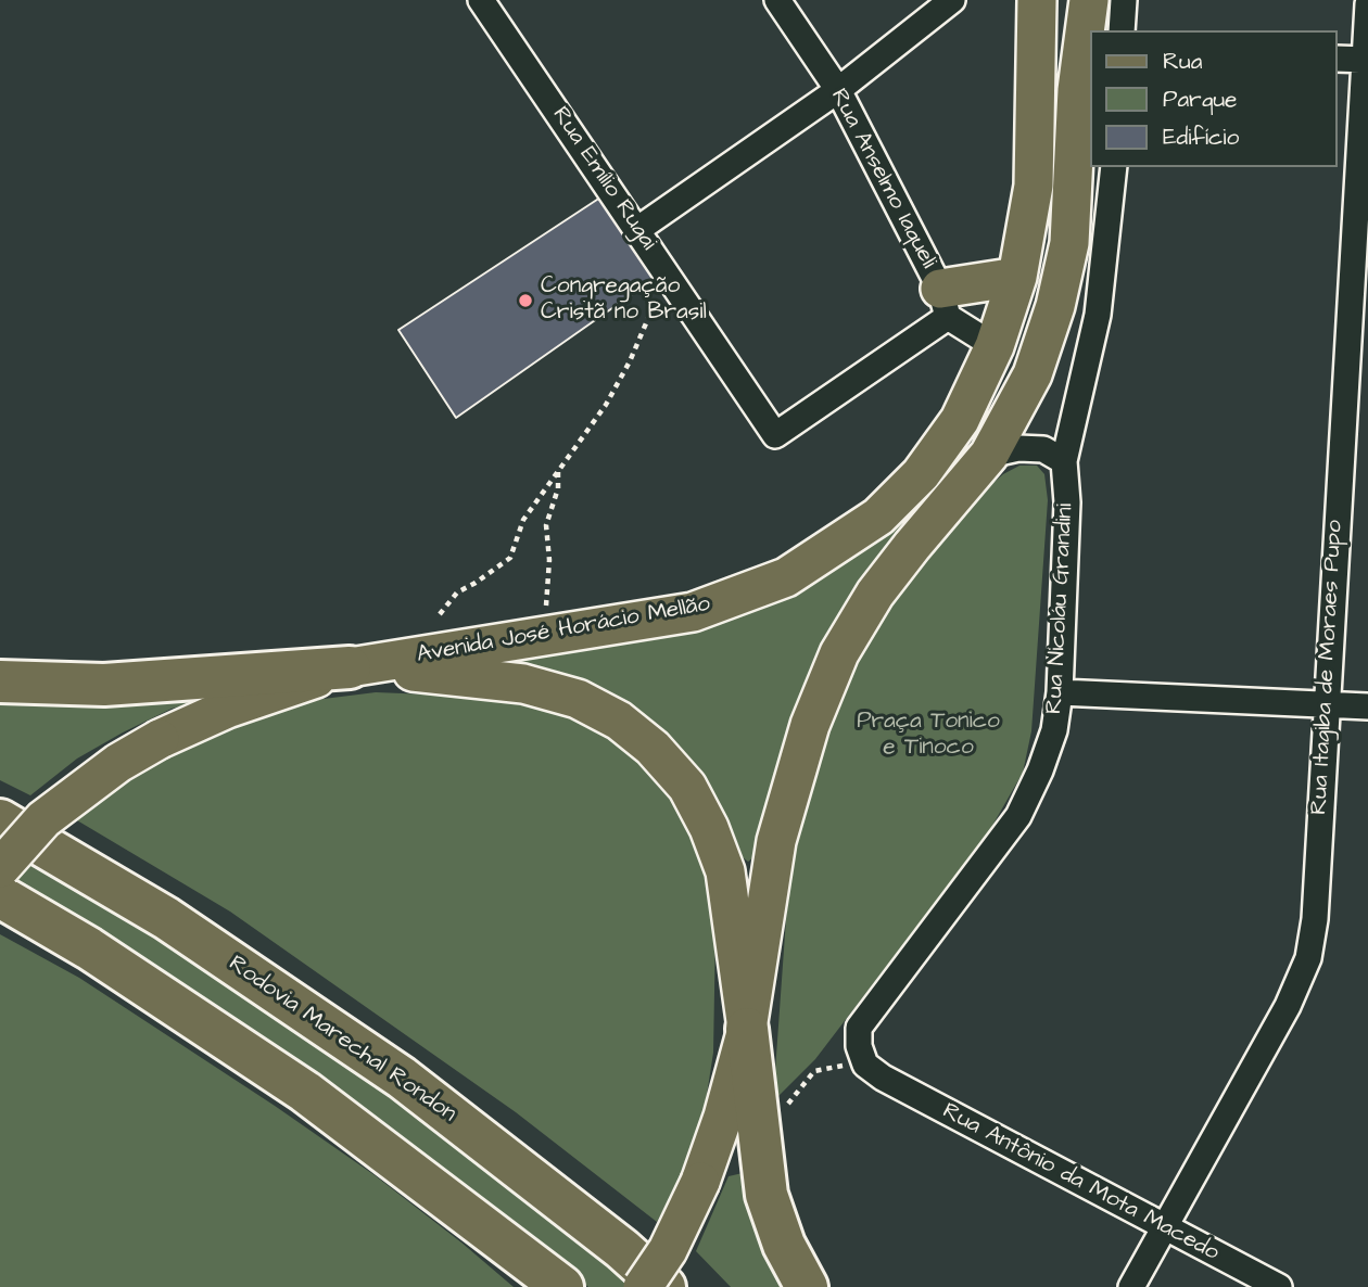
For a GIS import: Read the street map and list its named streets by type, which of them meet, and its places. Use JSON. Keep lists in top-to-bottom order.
{
  "streets": {
    "highway": ["Rodovia Marechal Rondon"],
    "main road": ["Avenida José Horácio Mellão"],
    "street": [
      "Rua Emílio Rugai",
      "Rua Anselmo Iaqueli",
      "Rua Nicoláu Grandini",
      "Rua Itagiba de Moraes Pupo",
      "Rua Antônio da Mota Macedo"
    ]
  },
  "crossings": [
    ["Rua Emílio Rugai", "Rua Anselmo Iaqueli"],
    ["Rua Nicoláu Grandini", "Rua Antônio da Mota Macedo"],
    ["Rua Itagiba de Moraes Pupo", "Rua Antônio da Mota Macedo"]
  ],
  "parks": ["Praça Tonico e Tinoco"],
  "places": ["Congregação Cristã no Brasil"],
  "legend": ["Rua", "Parque", "Edifício"]
}
